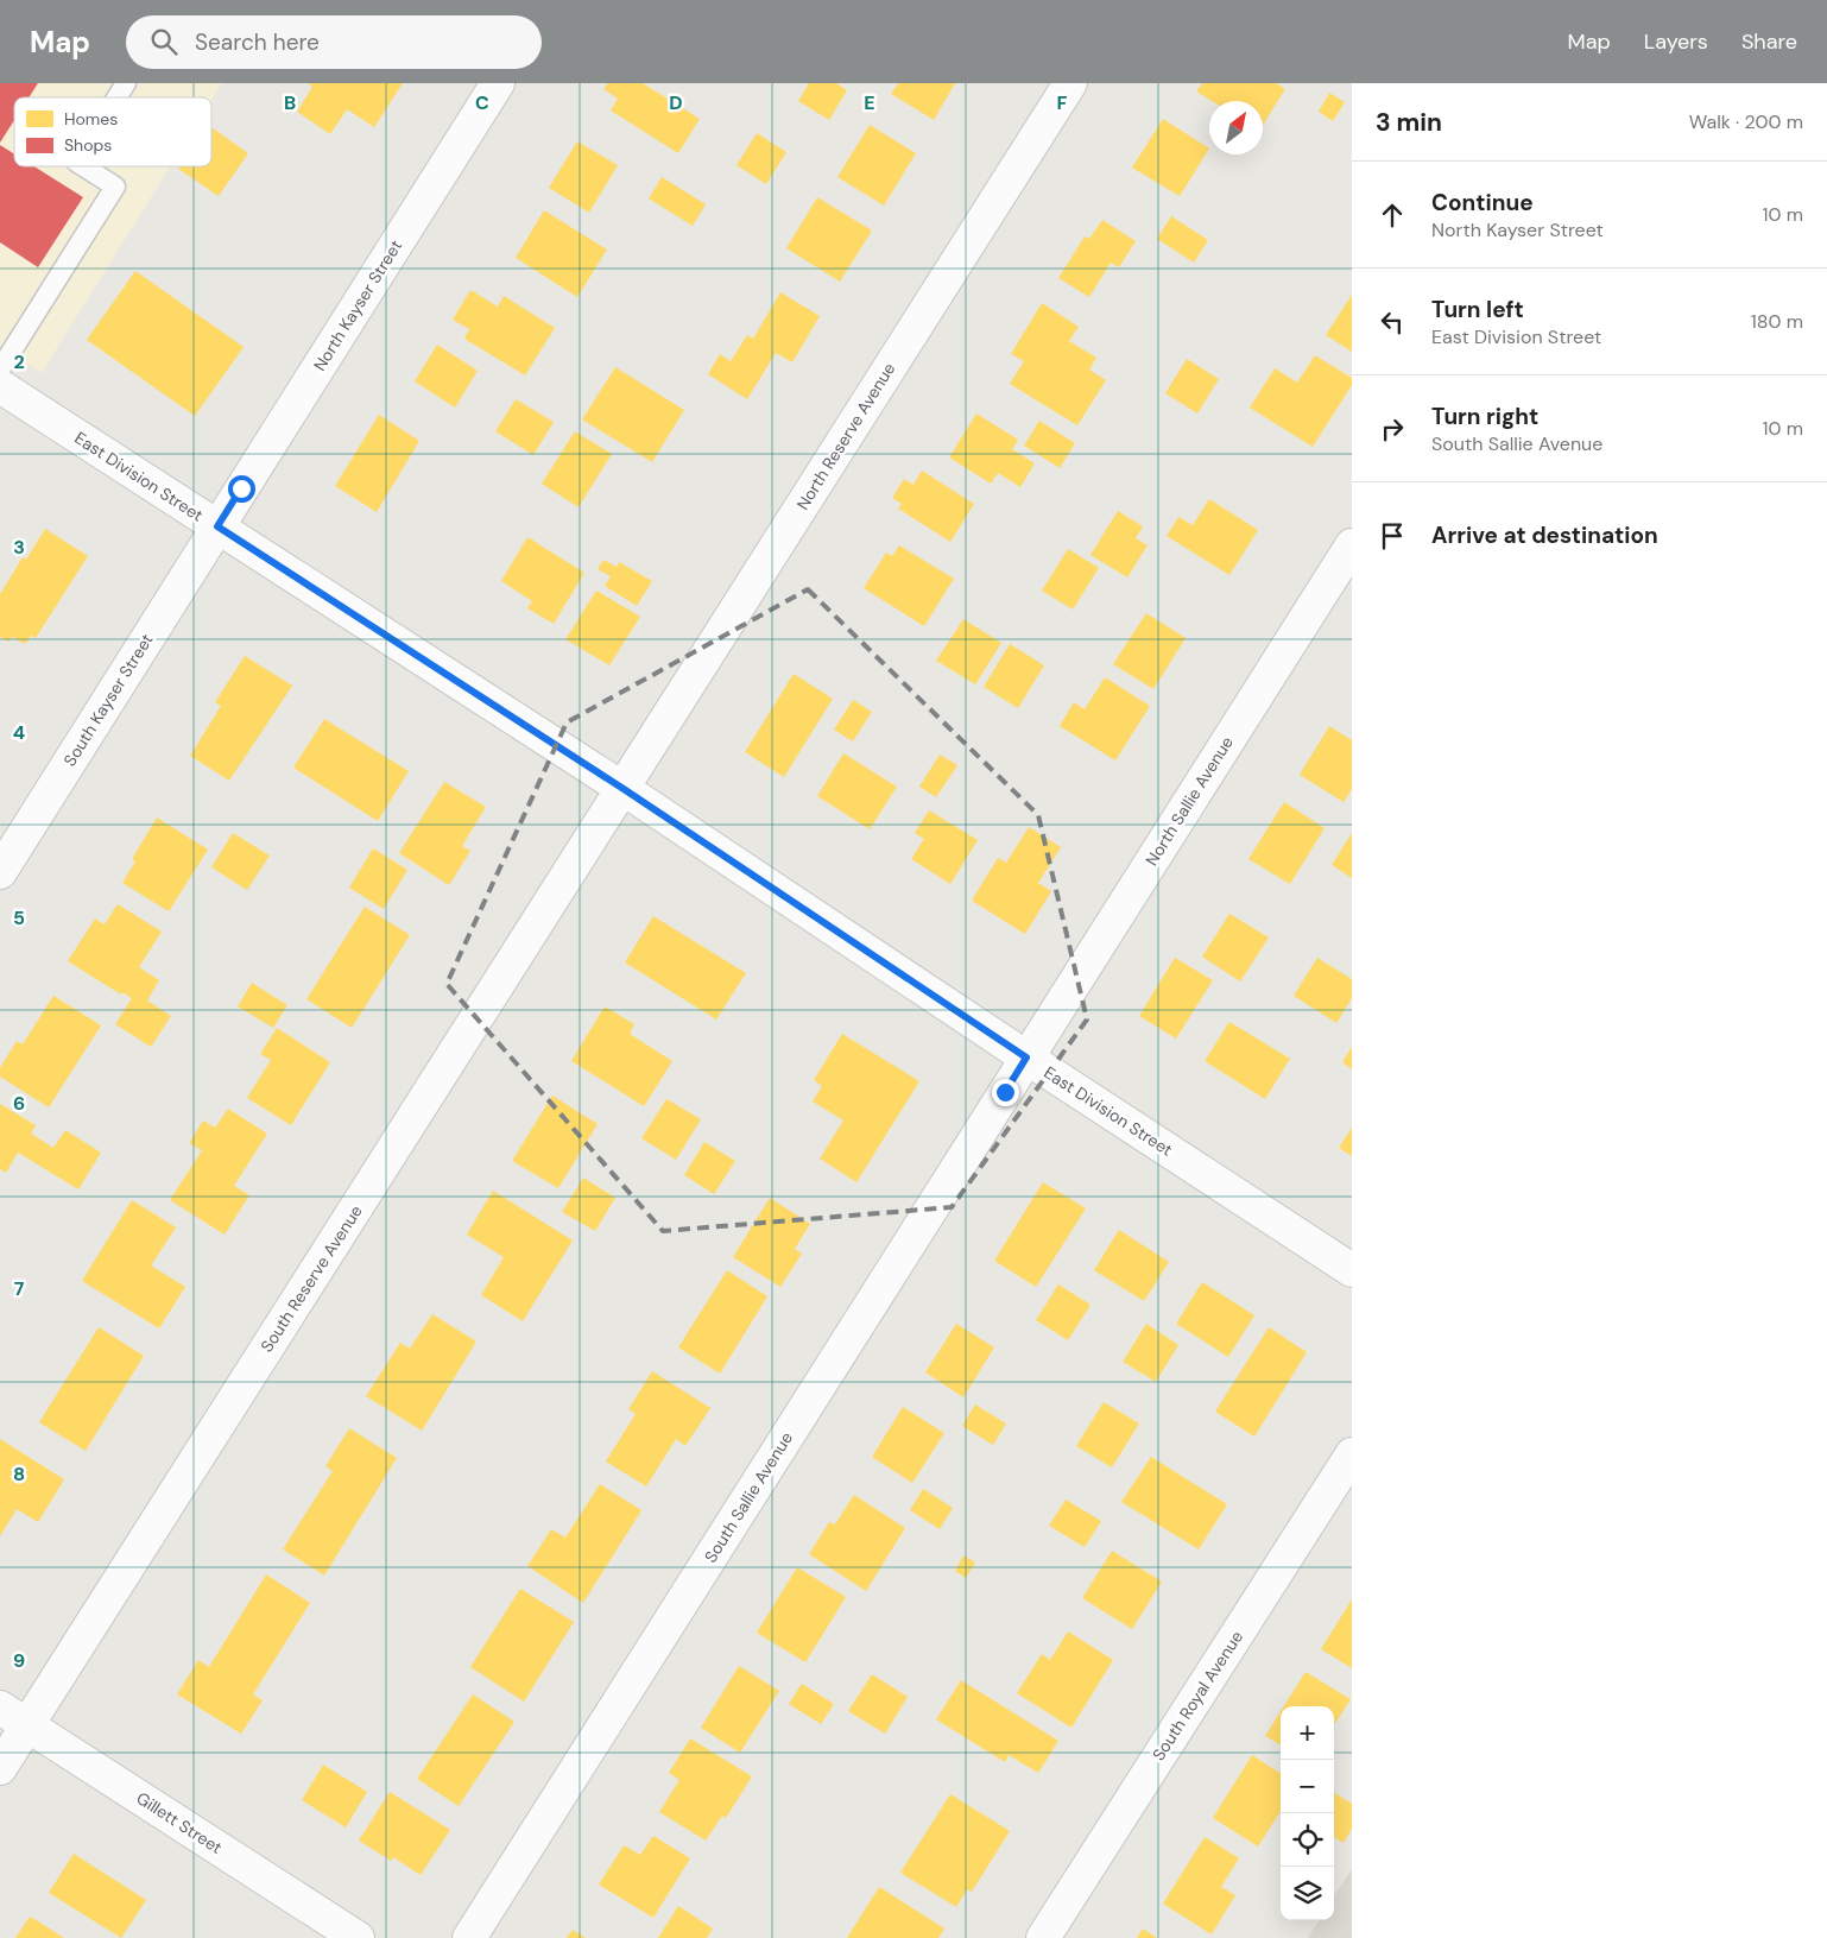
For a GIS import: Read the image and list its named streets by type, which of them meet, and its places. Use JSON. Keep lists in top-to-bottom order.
{
  "streets": {
    "street": [
      "North Kayser Street",
      "North Reserve Avenue",
      "East Division Street",
      "South Kayser Street",
      "North Sallie Avenue",
      "South Reserve Avenue",
      "South Sallie Avenue",
      "South Royal Avenue",
      "Gillett Street"
    ]
  },
  "crossings": [
    ["North Kayser Street", "East Division Street"],
    ["North Kayser Street", "South Kayser Street"],
    ["North Reserve Avenue", "East Division Street"],
    ["North Reserve Avenue", "South Reserve Avenue"],
    ["East Division Street", "South Kayser Street"],
    ["East Division Street", "North Sallie Avenue"],
    ["East Division Street", "South Reserve Avenue"],
    ["East Division Street", "South Sallie Avenue"],
    ["North Sallie Avenue", "South Sallie Avenue"],
    ["South Reserve Avenue", "Gillett Street"]
  ],
  "legend": ["Homes", "Shops"],
  "north": "top right",
  "page": {
    "header": "Map",
    "search": "Search here",
    "nav": ["Map", "Layers", "Share"],
    "heading": ["3 min", "Walk · 200 m"],
    "list": [
      ["Continue", "North Kayser Street", "10 m"],
      ["Turn left", "East Division Street", "180 m"],
      ["Turn right", "South Sallie Avenue", "10 m"],
      "Arrive at destination"
    ],
    "map_buttons": ["+", "−"]
  },
  "grid": {
    "columns": [
      "B",
      "C",
      "D",
      "E",
      "F"
    ],
    "rows": [
      "2",
      "3",
      "4",
      "5",
      "6",
      "7",
      "8",
      "9"
    ]
  }
}
